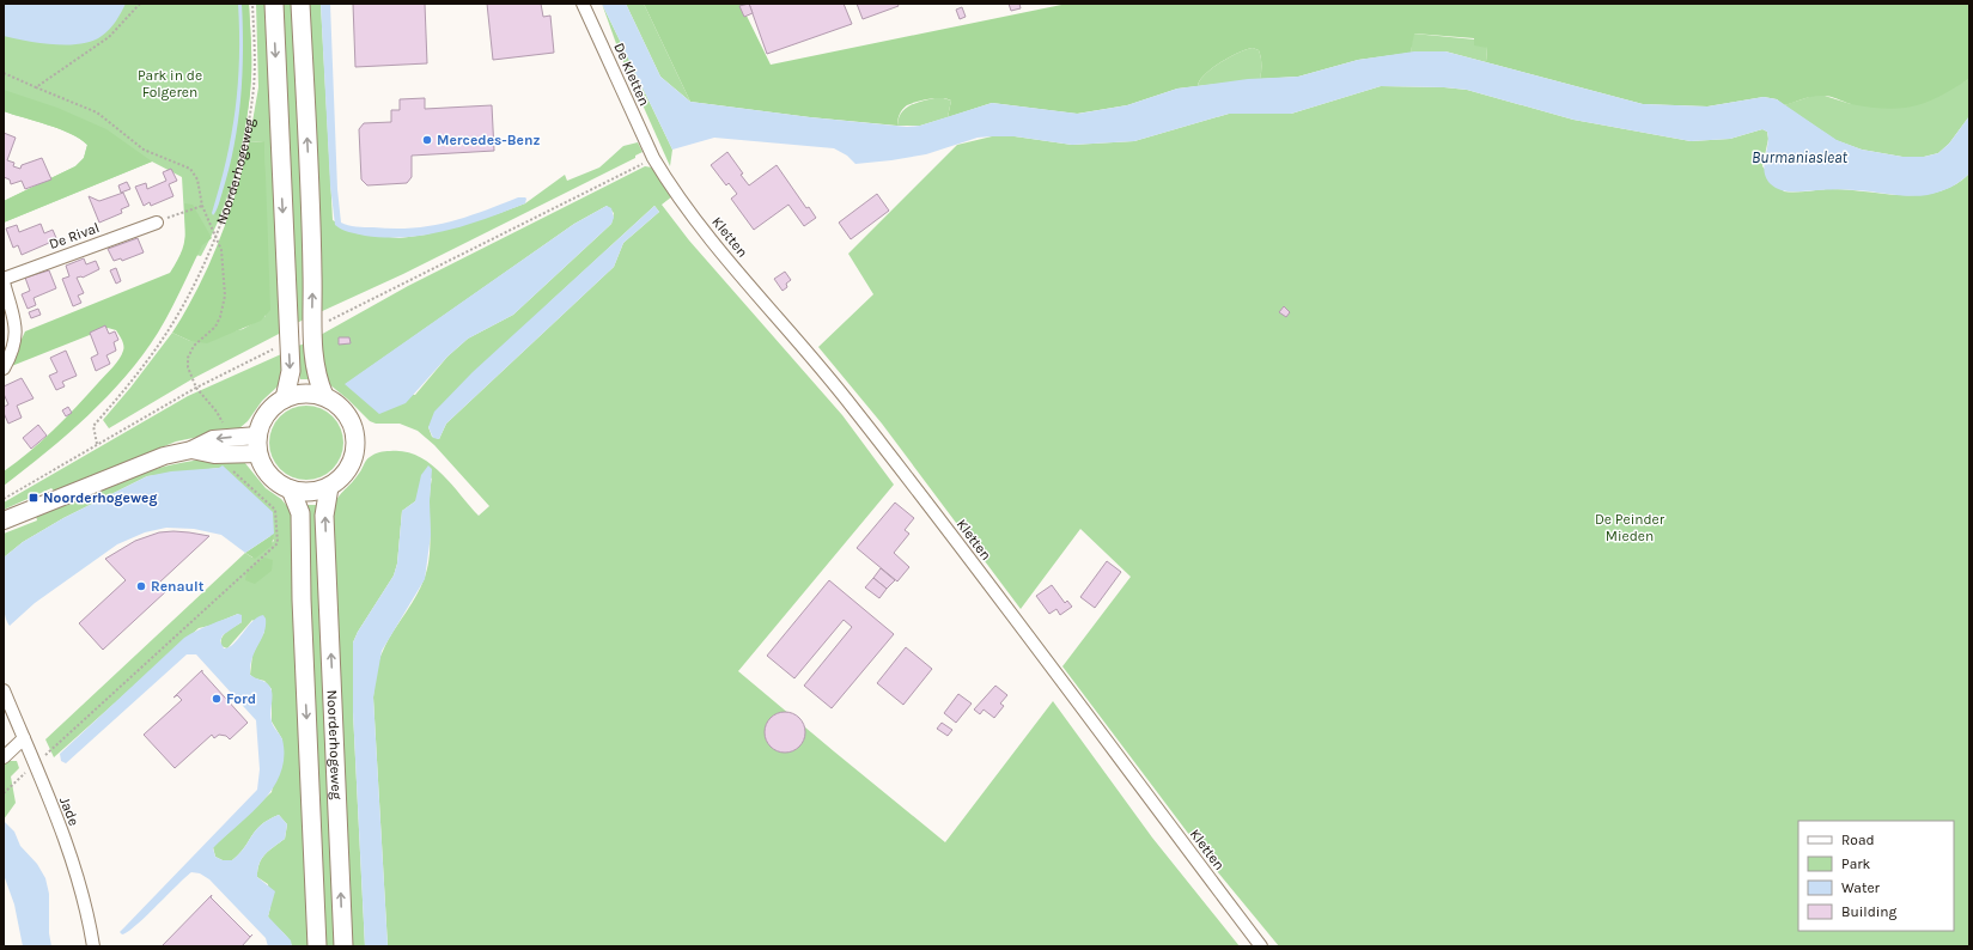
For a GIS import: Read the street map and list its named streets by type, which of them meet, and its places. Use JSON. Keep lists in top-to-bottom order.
{
  "streets": {
    "main road": ["Noorderhogeweg"],
    "street": [
      "De Kletten",
      "De Rival",
      "Kletten",
      "Jade"
    ]
  },
  "crossings": [
    ["De Kletten", "Kletten"]
  ],
  "water": ["Burmaniasleat"],
  "parks": ["Park in de Folgeren", "De Peinder Mieden"],
  "places": {
    "other": ["Mercedes-Benz", "Renault", "Ford"],
    "transit": ["Noorderhogeweg"]
  },
  "legend": [
    "Road",
    "Park",
    "Water",
    "Building"
  ]
}
